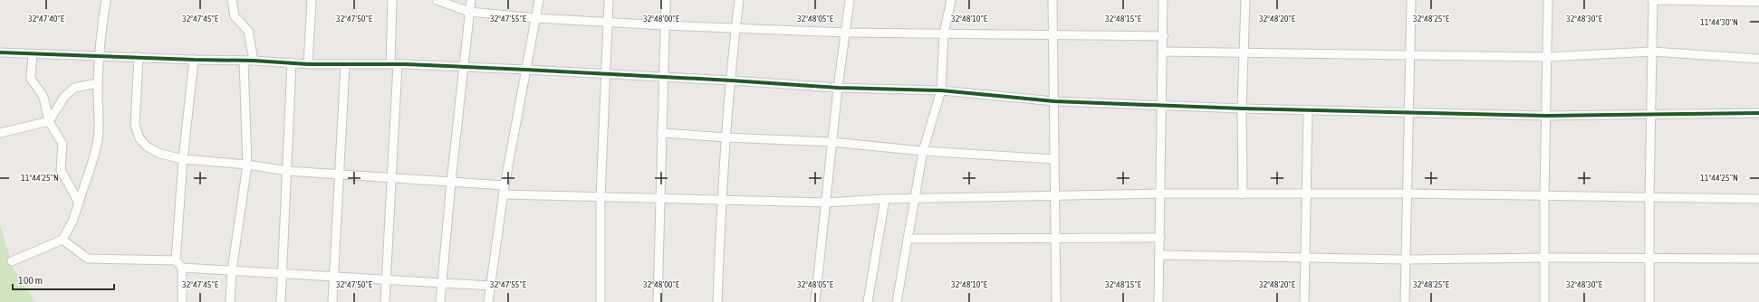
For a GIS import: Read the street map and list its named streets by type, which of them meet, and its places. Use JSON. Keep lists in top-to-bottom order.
{
  "scale_bar": "100 m",
  "coordinates": [
    "32°47'40\"E",
    "32°47'45\"E",
    "32°47'50\"E",
    "32°47'55\"E",
    "32°48'00\"E",
    "32°48'05\"E",
    "32°48'10\"E",
    "32°48'15\"E",
    "32°48'20\"E",
    "32°48'25\"E",
    "32°48'30\"E",
    "11°44'30\"N",
    "11°44'25\"N"
  ]
}
